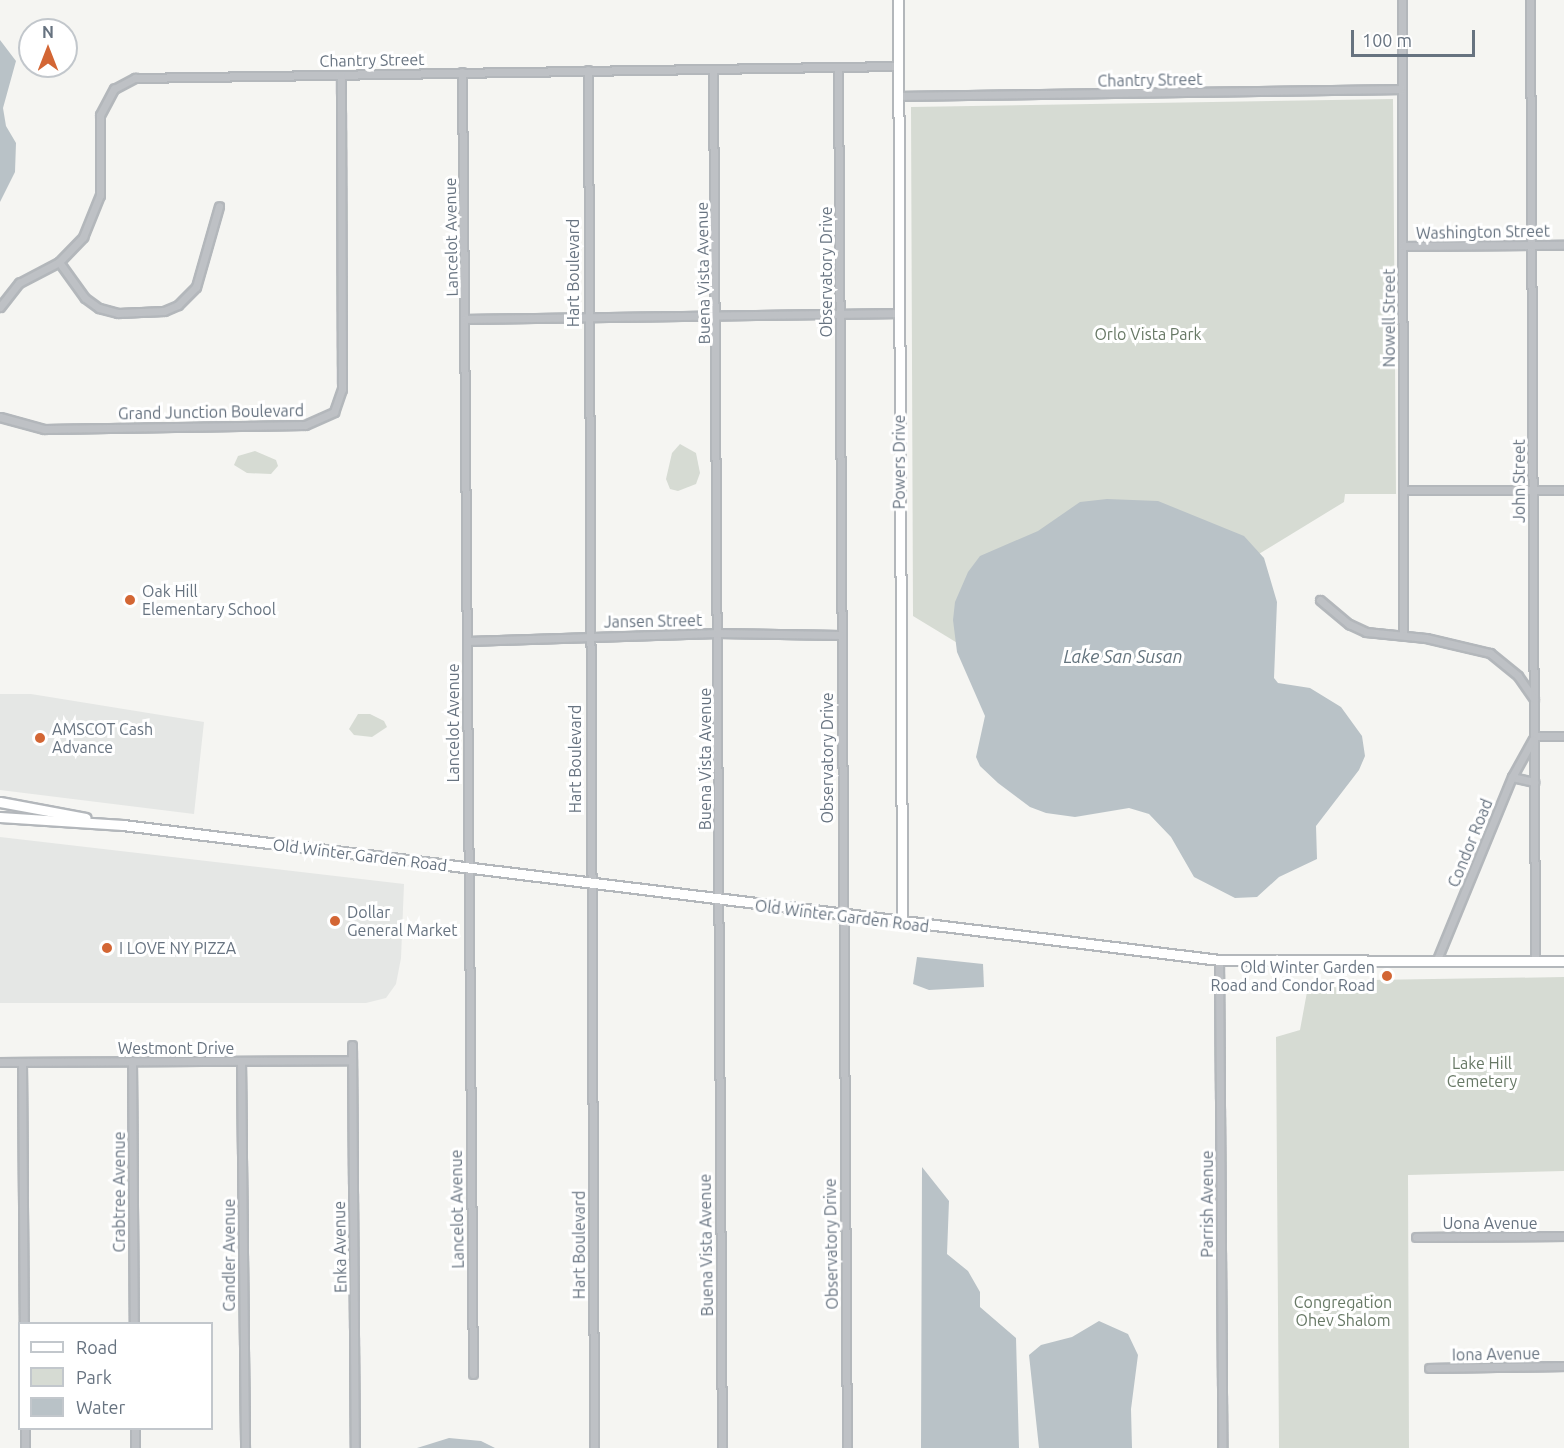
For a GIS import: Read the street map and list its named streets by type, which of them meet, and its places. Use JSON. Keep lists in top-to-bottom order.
{
  "streets": {
    "main road": ["Powers Drive", "Old Winter Garden Road"],
    "street": [
      "Chantry Street",
      "Washington Street",
      "Lancelot Avenue",
      "Observatory Drive",
      "Hart Boulevard",
      "Buena Vista Avenue",
      "Nowell Street",
      "Grand Junction Boulevard",
      "John Street",
      "Jansen Street",
      "Condor Road",
      "Westmont Drive",
      "Crabtree Avenue",
      "Parrish Avenue",
      "Uona Avenue",
      "Enka Avenue",
      "Candler Avenue",
      "Iona Avenue"
    ]
  },
  "crossings": [
    ["Chantry Street", "Lancelot Avenue"],
    ["Chantry Street", "Observatory Drive"],
    ["Chantry Street", "Hart Boulevard"],
    ["Chantry Street", "Buena Vista Avenue"],
    ["Chantry Street", "Nowell Street"],
    ["Chantry Street", "Grand Junction Boulevard"],
    ["Chantry Street", "Powers Drive"],
    ["Washington Street", "Nowell Street"],
    ["Washington Street", "John Street"],
    ["Lancelot Avenue", "Jansen Street"],
    ["Lancelot Avenue", "Old Winter Garden Road"],
    ["Observatory Drive", "Jansen Street"],
    ["Observatory Drive", "Old Winter Garden Road"],
    ["Hart Boulevard", "Jansen Street"],
    ["Hart Boulevard", "Old Winter Garden Road"],
    ["Buena Vista Avenue", "Jansen Street"],
    ["Buena Vista Avenue", "Old Winter Garden Road"],
    ["Powers Drive", "Old Winter Garden Road"],
    ["John Street", "Condor Road"],
    ["John Street", "Old Winter Garden Road"],
    ["Condor Road", "Old Winter Garden Road"],
    ["Old Winter Garden Road", "Parrish Avenue"],
    ["Westmont Drive", "Crabtree Avenue"],
    ["Westmont Drive", "Enka Avenue"],
    ["Westmont Drive", "Candler Avenue"]
  ],
  "water": ["Lake San Susan"],
  "parks": ["Orlo Vista Park", "Lake Hill Cemetery", "Congregation Ohev Shalom"],
  "places": [
    "Oak Hill Elementary School",
    "AMSCOT Cash Advance",
    "Dollar General Market",
    "I LOVE NY PIZZA",
    "Old Winter Garden Road and Condor Road"
  ],
  "legend": ["Road", "Park", "Water"],
  "scale_bar": "100 m",
  "north": "top"
}
